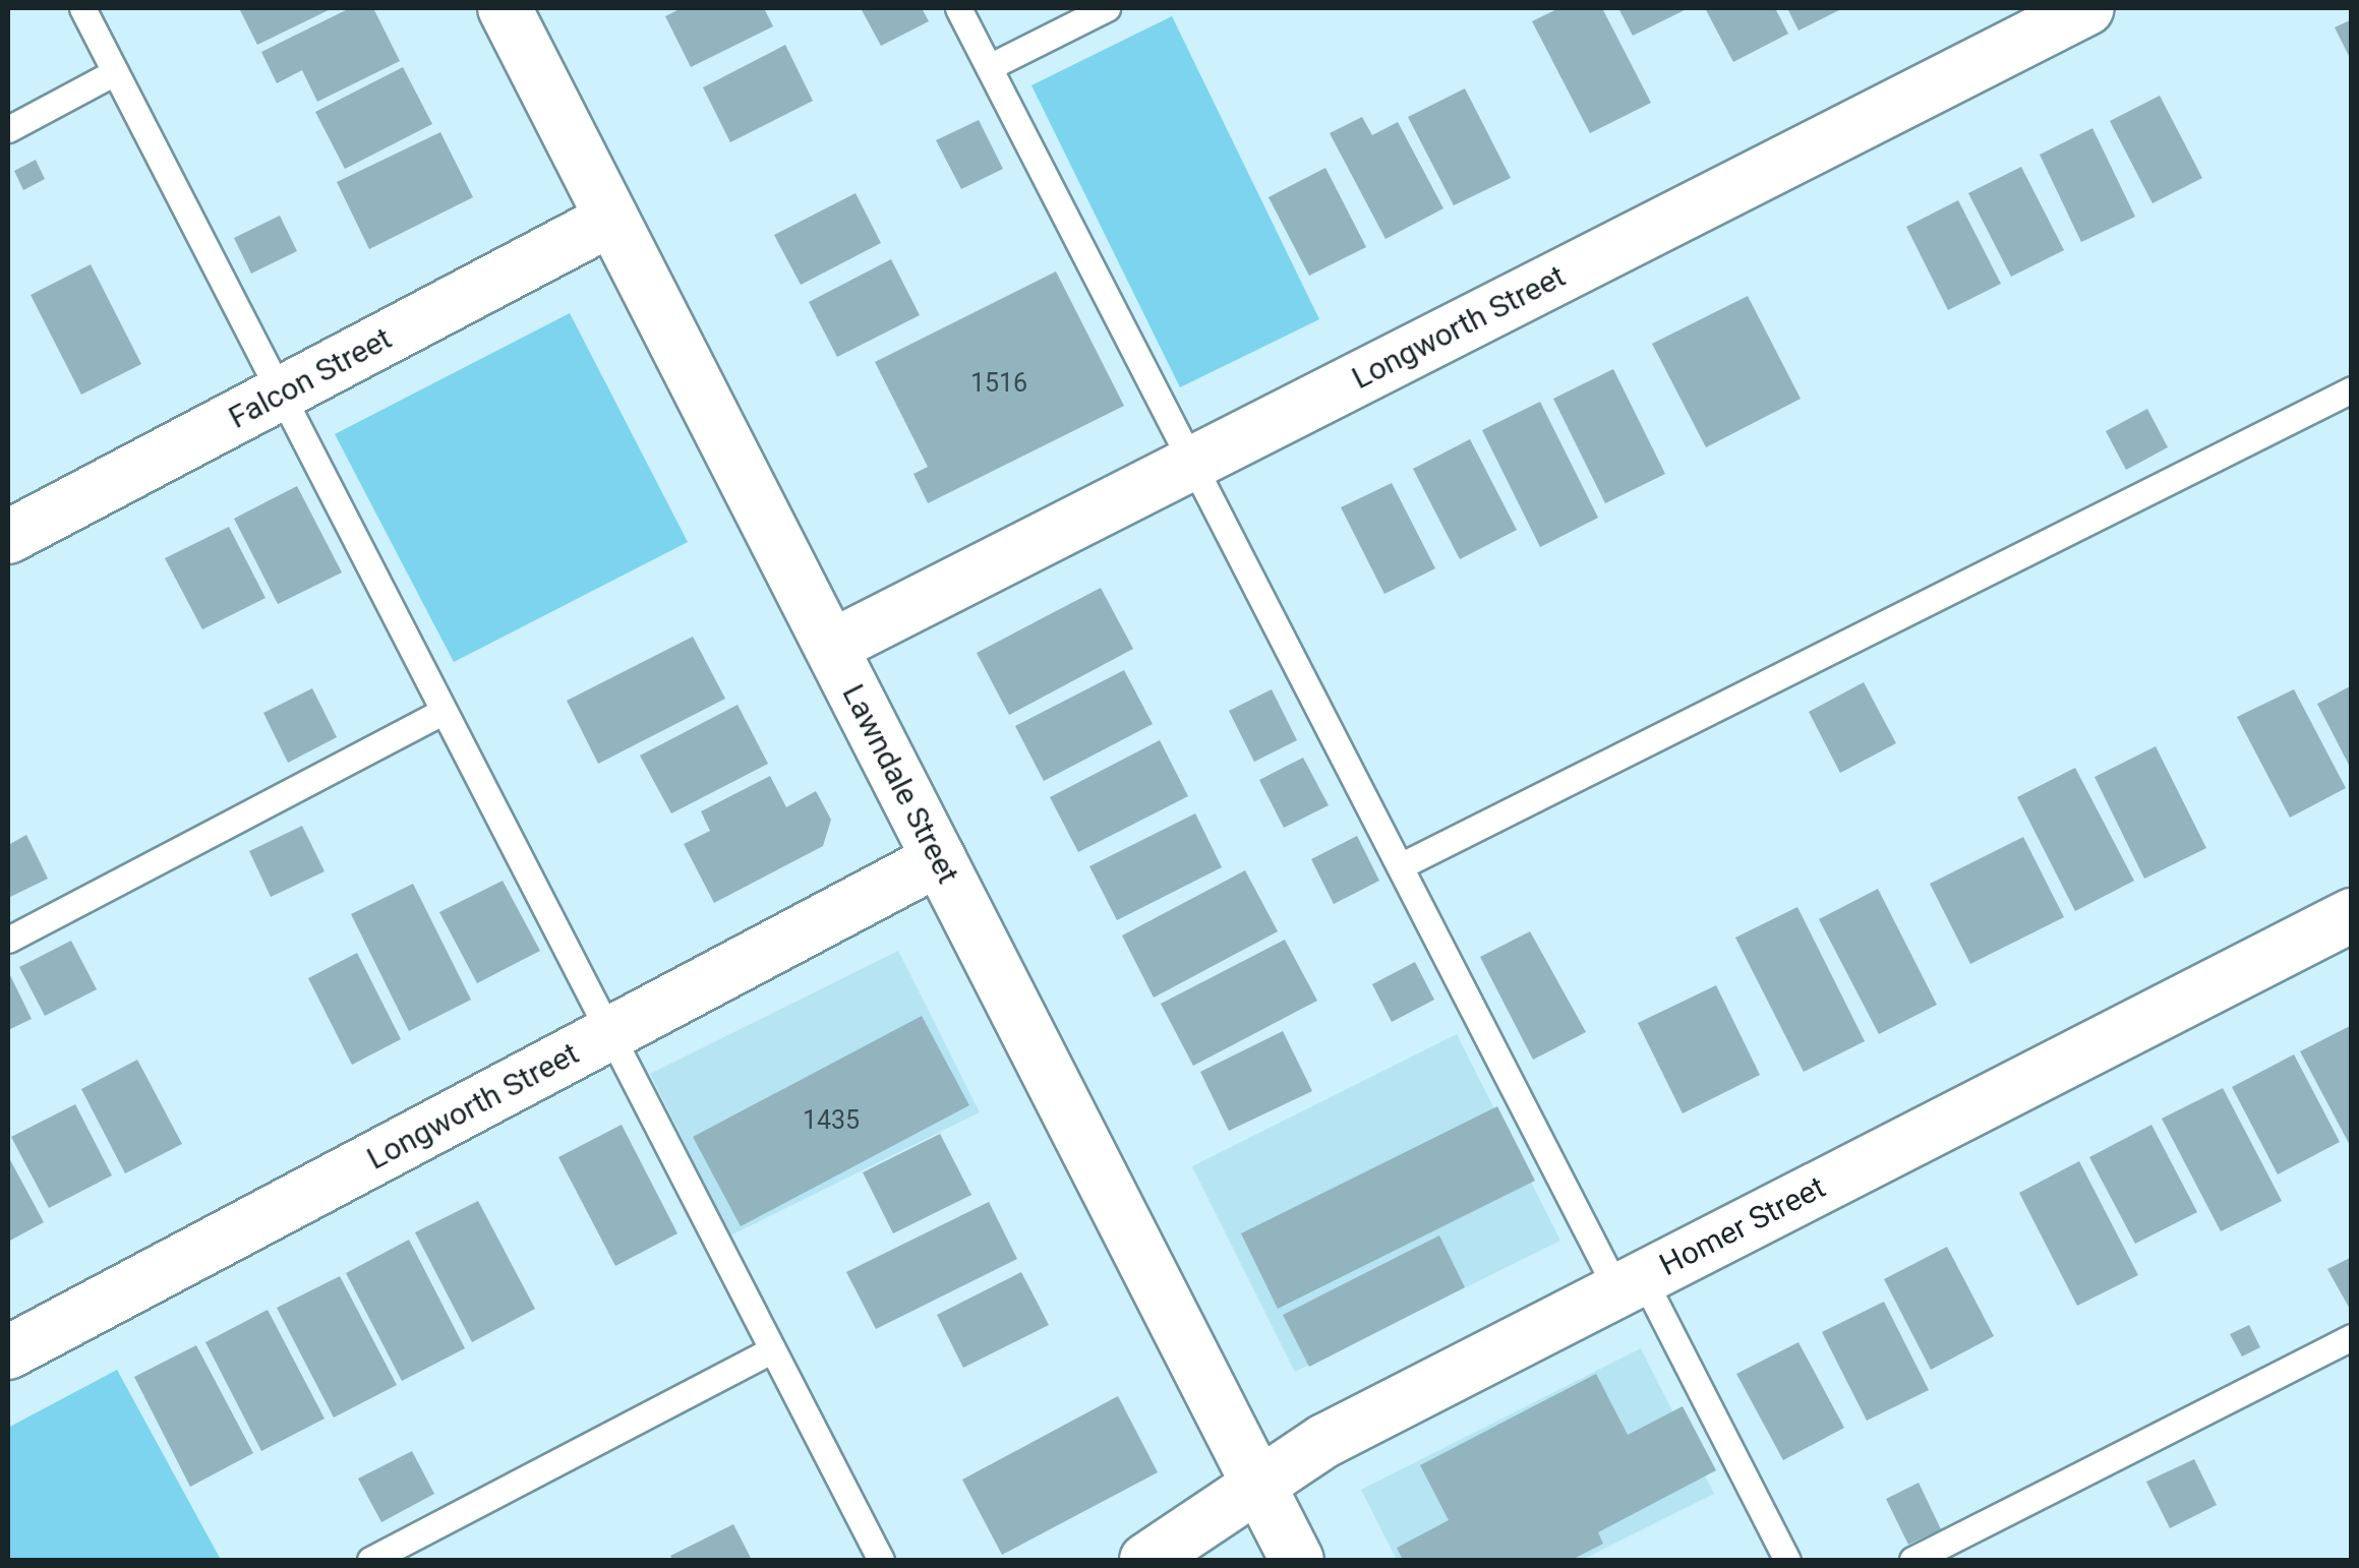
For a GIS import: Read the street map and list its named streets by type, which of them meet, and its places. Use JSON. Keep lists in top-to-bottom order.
{
  "streets": {
    "street": [
      "Longworth Street",
      "Falcon Street",
      "Lawndale Street",
      "Homer Street"
    ]
  },
  "crossings": [
    ["Longworth Street", "Lawndale Street"],
    ["Falcon Street", "Lawndale Street"],
    ["Lawndale Street", "Homer Street"]
  ],
  "house_numbers": ["1516", "1435"]
}
